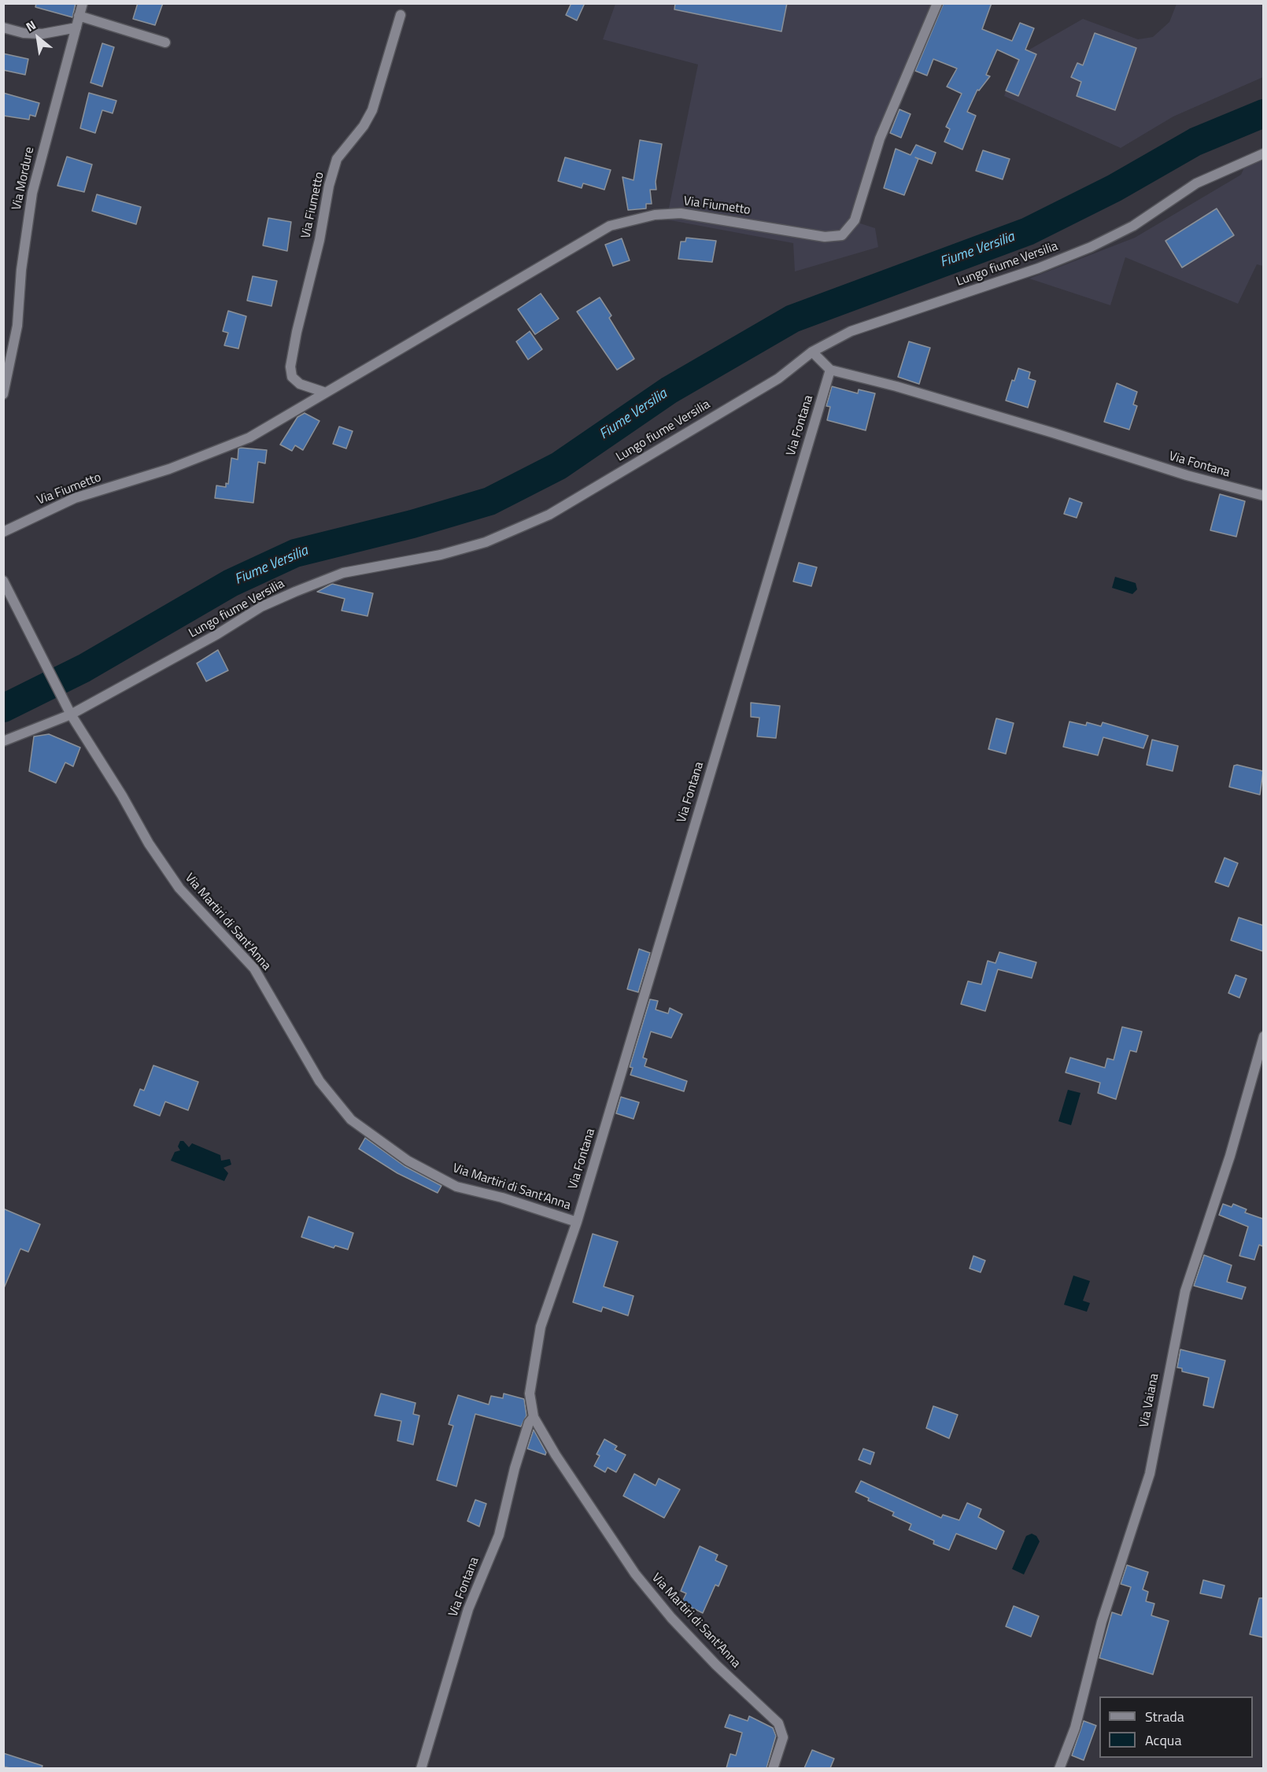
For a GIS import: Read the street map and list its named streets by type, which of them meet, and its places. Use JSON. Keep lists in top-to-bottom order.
{
  "streets": {
    "street": [
      "Via Mordure",
      "Via Fiumetto",
      "Lungo fiume Versilia",
      "Via Fontana",
      "Via Martiri di Sant'Anna",
      "Via Vaiana"
    ]
  },
  "crossings": [
    ["Lungo fiume Versilia", "Via Martiri di Sant'Anna"],
    ["Via Fontana", "Via Martiri di Sant'Anna"]
  ],
  "water": ["Fiume Versilia"],
  "legend": ["Strada", "Acqua"],
  "north": "top left"
}
